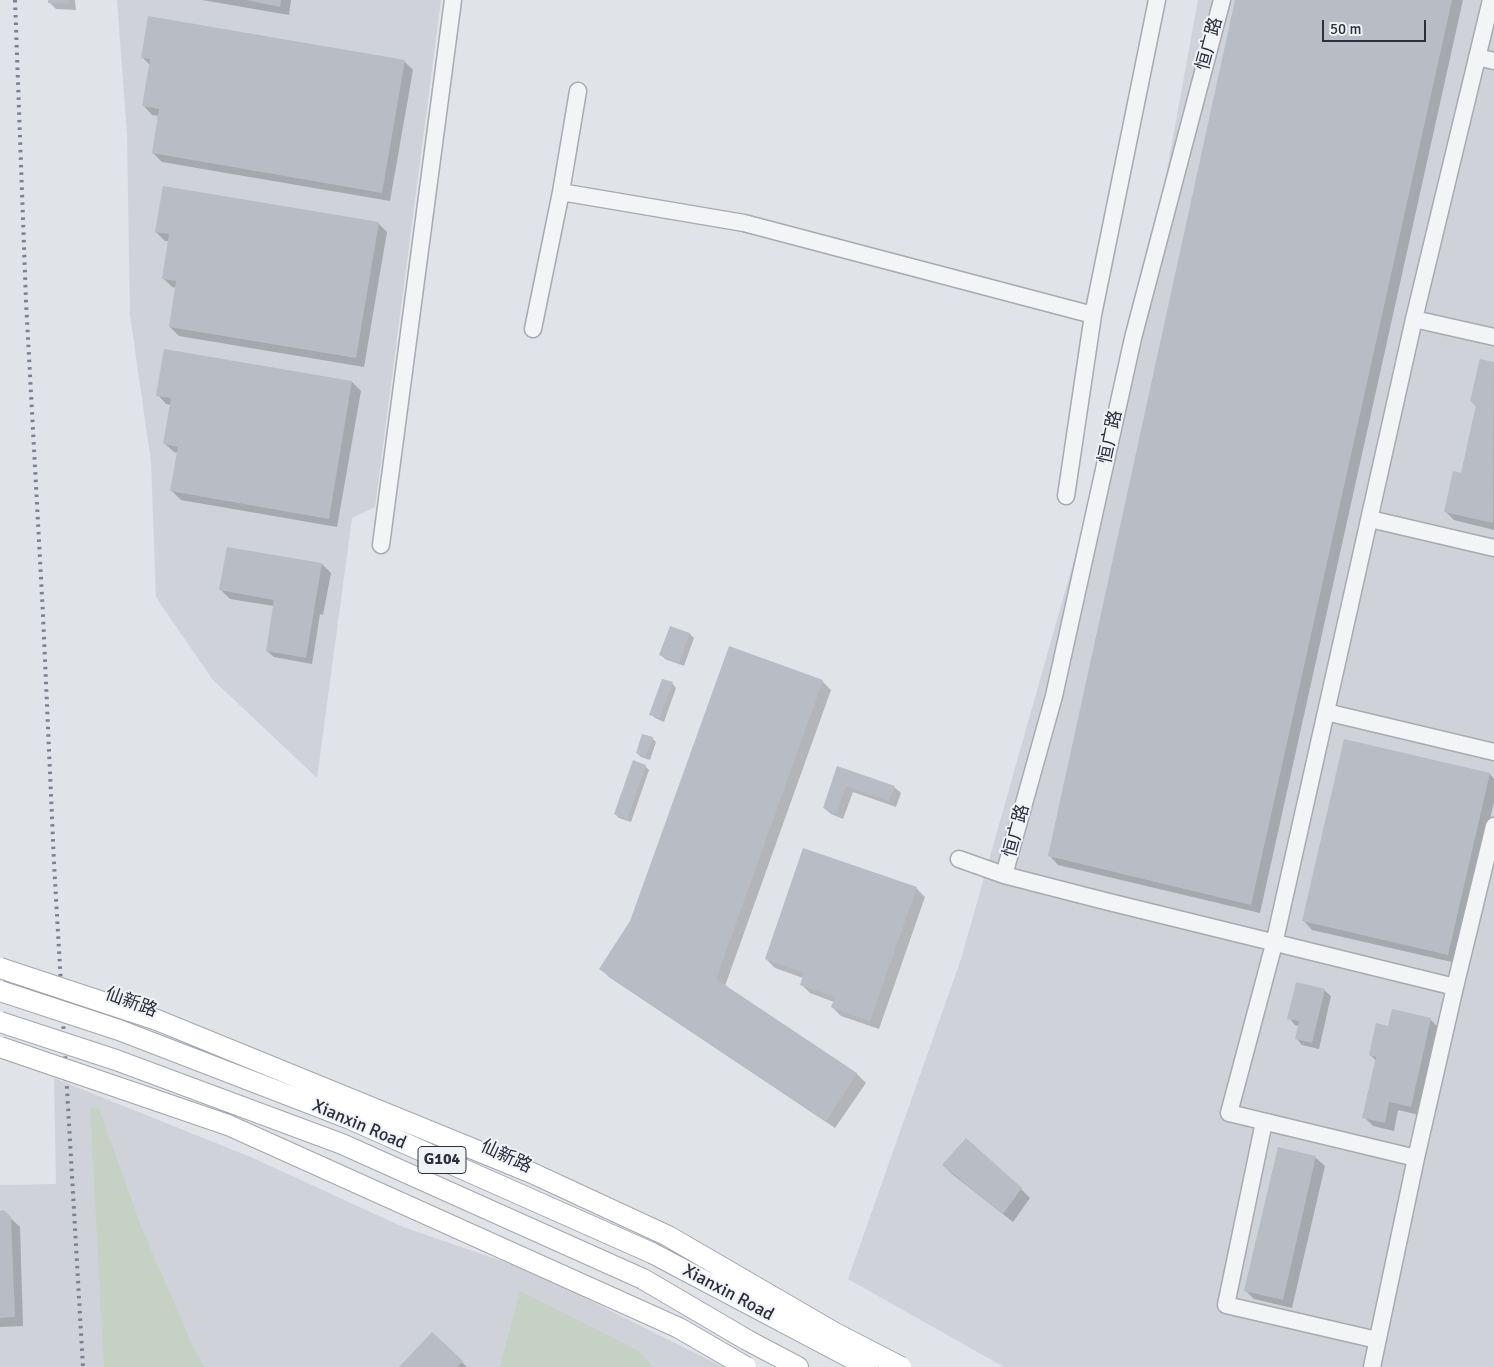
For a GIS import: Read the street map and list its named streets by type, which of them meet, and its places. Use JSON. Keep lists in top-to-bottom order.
{
  "streets": {
    "main road": ["仙新路", "Xianxin Road", "G104"],
    "street": ["恒广路"]
  },
  "scale_bar": "50 m"
}
